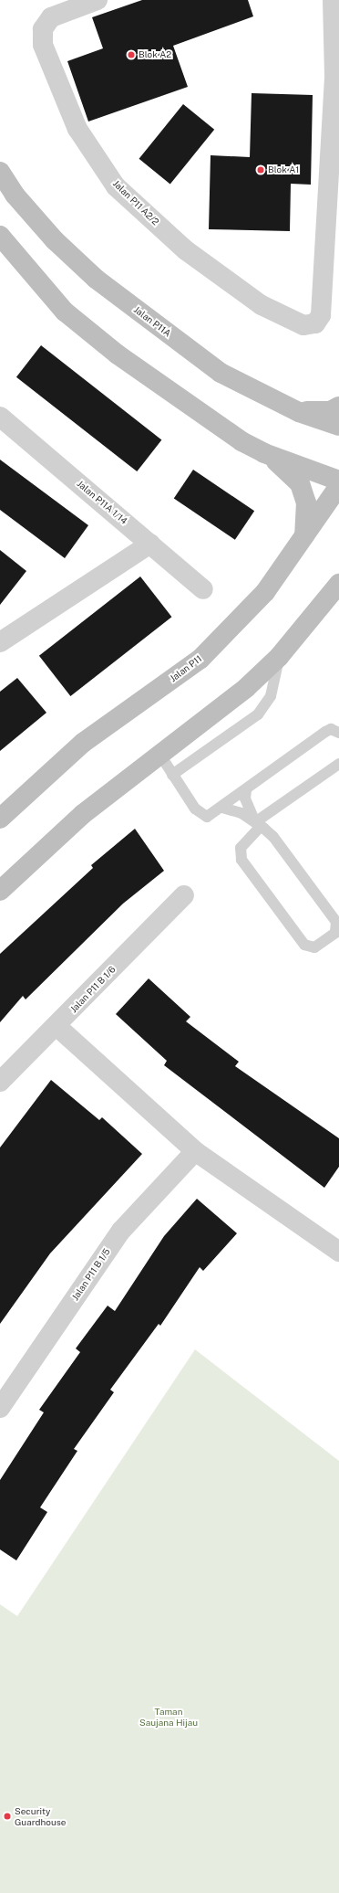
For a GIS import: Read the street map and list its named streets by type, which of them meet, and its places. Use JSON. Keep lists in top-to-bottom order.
{
  "streets": {
    "main road": ["Jalan P11A", "Jalan P11"],
    "street": [
      "Jalan P11 A2/2",
      "Jalan P11A 1/14",
      "Jalan P11 B 1/6",
      "Jalan P11 B 1/5"
    ]
  },
  "parks": ["Taman Saujana Hijau"],
  "places": ["Blok A2", "Blok A1", "Security Guardhouse"]
}
